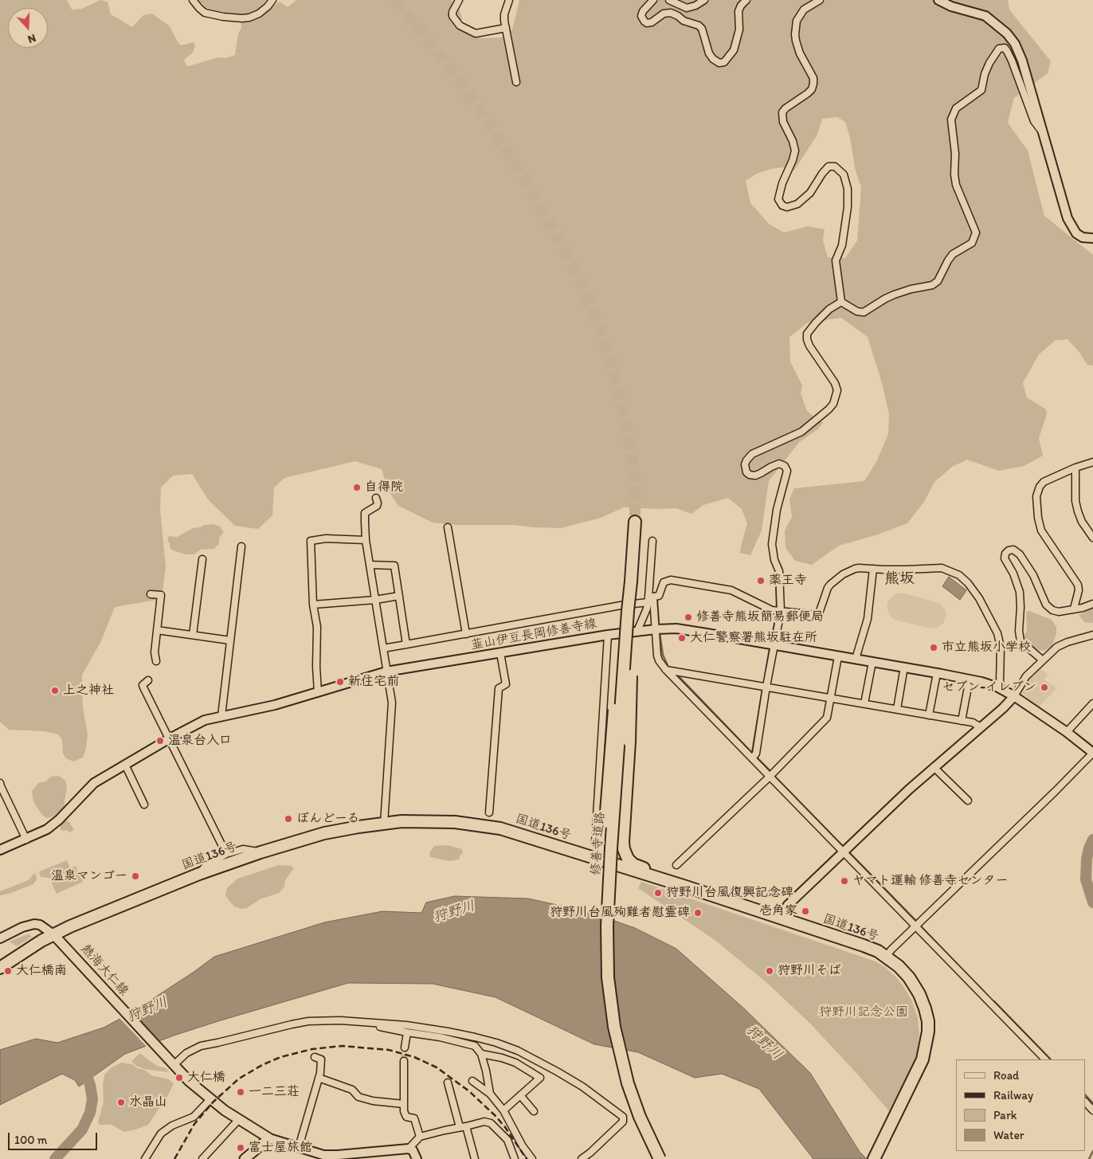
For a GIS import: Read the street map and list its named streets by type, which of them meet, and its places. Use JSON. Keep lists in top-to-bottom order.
{
  "streets": {
    "highway": ["国道136号", "修善寺道路"],
    "main road": ["韮山伊豆長岡修善寺線", "熱海大仁線"]
  },
  "crossings": [
    ["国道136号", "熱海大仁線"]
  ],
  "districts": ["熊坂"],
  "water": ["狩野川"],
  "parks": ["狩野川記念公園"],
  "places": [
    "自得院",
    "薬王寺",
    "修善寺熊坂簡易郵便局",
    "大仁警察署熊坂駐在所",
    "市立熊坂小学校",
    "新住宅前",
    "セブン-イレブン",
    "上之神社",
    "温泉台入口",
    "ぼんどーる",
    "温泉マンゴー",
    "ヤマト運輸 修善寺センター",
    "狩野川台風復興記念碑",
    "壱角家",
    "狩野川台風殉難者慰霊碑",
    "大仁橋南",
    "狩野川そば",
    "大仁橋",
    "一二三荘",
    "水晶山",
    "富士屋旅館"
  ],
  "legend": [
    "Road",
    "Railway",
    "Park",
    "Water"
  ],
  "scale_bar": "100 m",
  "north": "bottom"
}
